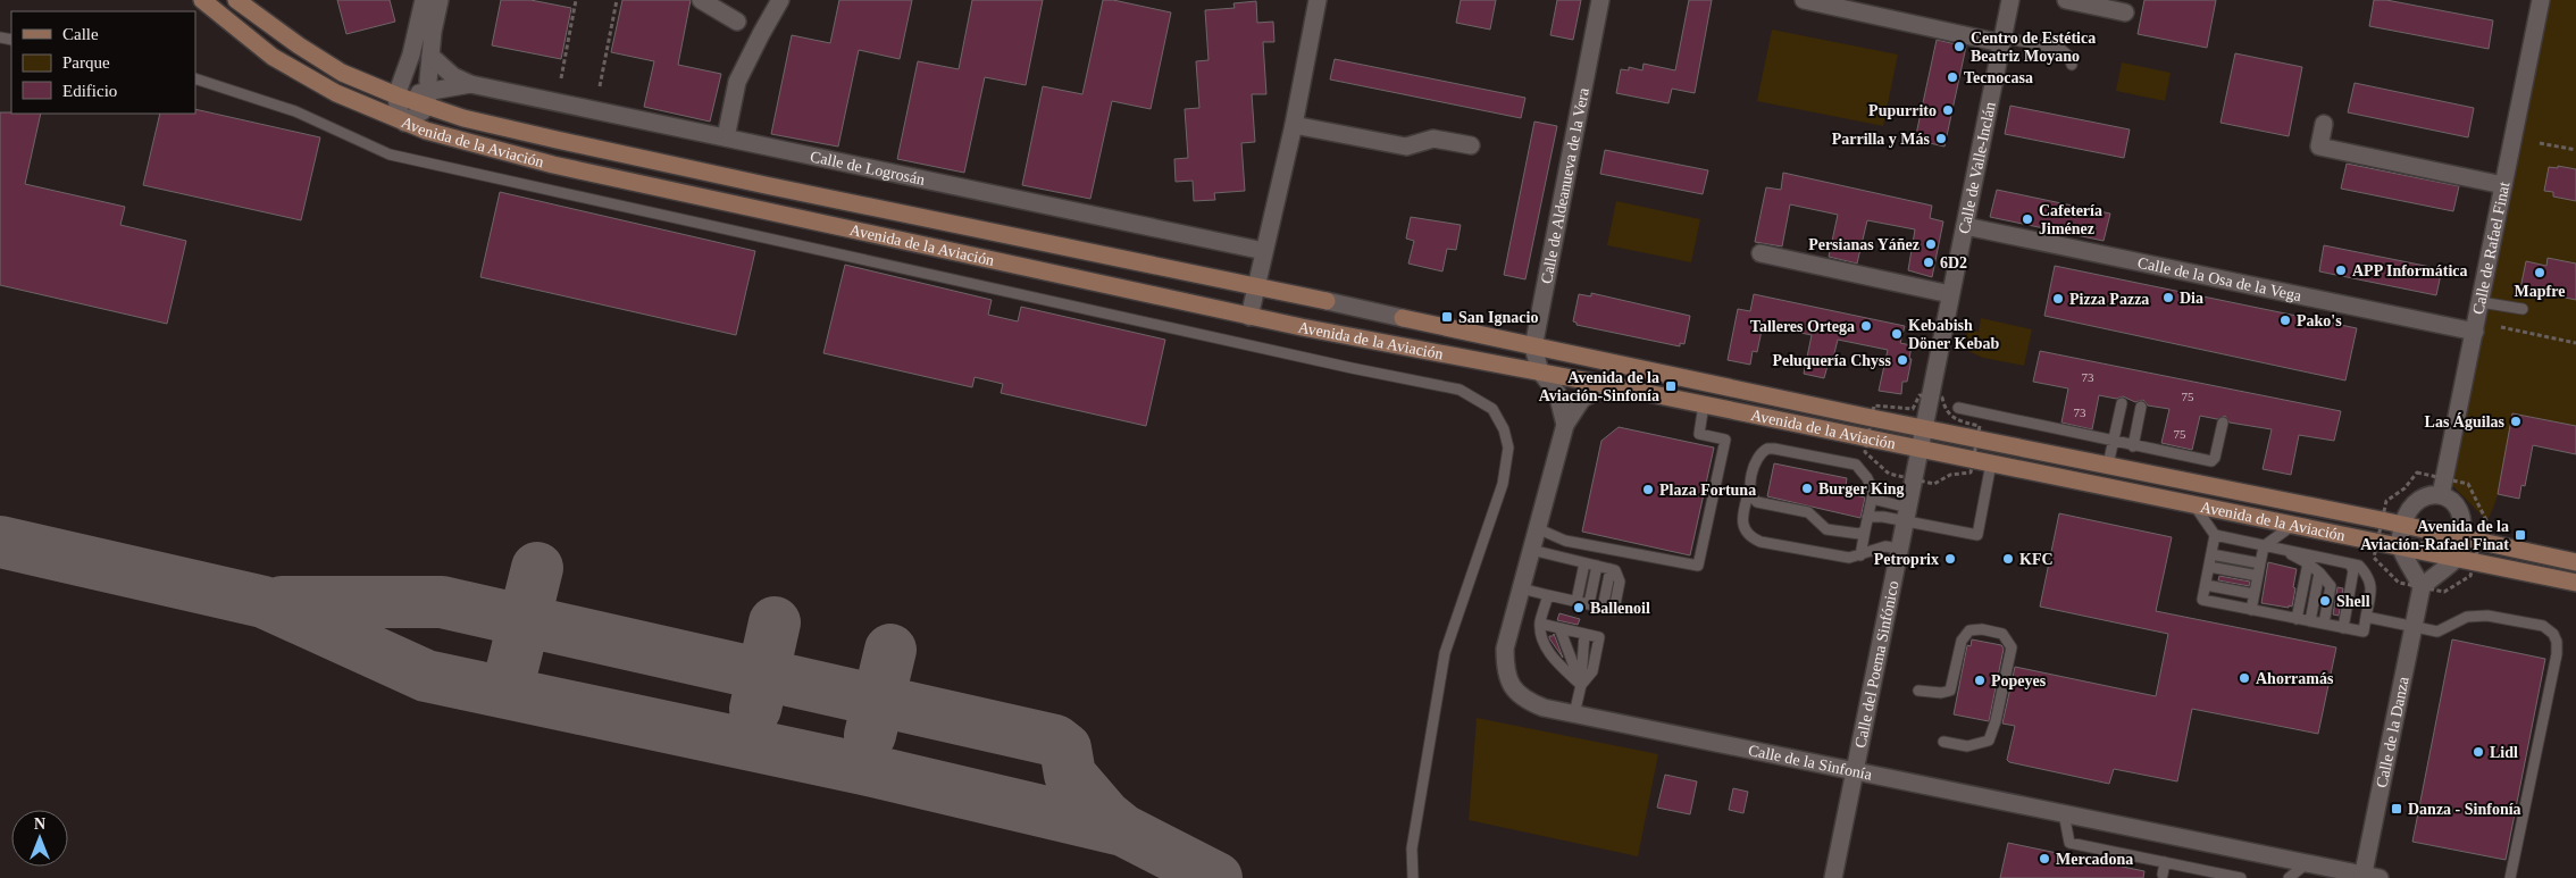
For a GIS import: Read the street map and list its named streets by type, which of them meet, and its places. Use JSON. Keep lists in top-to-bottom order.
{
  "streets": {
    "main road": ["Avenida de la Aviación"],
    "street": [
      "Calle de Logrosán",
      "Calle de Valle-Inclán",
      "Calle de Aldeanueva de la Vera",
      "Calle de Rafael Finat",
      "Calle de la Osa de la Vega",
      "Calle del Poema Sinfónico",
      "Calle de la Danza",
      "Calle de la Sinfonía"
    ]
  },
  "crossings": [
    ["Avenida de la Aviación", "Calle de Logrosán"],
    ["Avenida de la Aviación", "Calle de Valle-Inclán"],
    ["Avenida de la Aviación", "Calle de Aldeanueva de la Vera"],
    ["Avenida de la Aviación", "Calle del Poema Sinfónico"],
    ["Avenida de la Aviación", "Calle de la Sinfonía"],
    ["Calle de Valle-Inclán", "Calle de la Osa de la Vega"],
    ["Calle de Valle-Inclán", "Calle del Poema Sinfónico"],
    ["Calle de Aldeanueva de la Vera", "Calle de la Sinfonía"],
    ["Calle de Rafael Finat", "Calle de la Osa de la Vega"],
    ["Calle del Poema Sinfónico", "Calle de la Sinfonía"],
    ["Calle de la Danza", "Calle de la Sinfonía"]
  ],
  "places": {
    "other": [
      "Centro de Estética Beatriz Moyano",
      "Tecnocasa",
      "Pupurrito",
      "Parrilla y Más",
      "Cafetería Jiménez",
      "Persianas Yáñez",
      "6D2",
      "APP Informática",
      "Mapfre",
      "Dia",
      "Pizza Pazza",
      "Pako's",
      "Talleres Ortega",
      "Kebabish Döner Kebab",
      "Peluquería Chyss",
      "Las Águilas",
      "Burger King",
      "Plaza Fortuna",
      "Petroprix",
      "KFC",
      "Shell",
      "Ballenoil",
      "Ahorramás",
      "Popeyes",
      "Lidl",
      "Mercadona"
    ],
    "transit": [
      "San Ignacio",
      "Avenida de la Aviación-Sinfonía",
      "Avenida de la Aviación-Rafael Finat",
      "Danza - Sinfonía"
    ]
  },
  "house_numbers": [
    "73",
    "75",
    "73",
    "75"
  ],
  "legend": ["Calle", "Parque", "Edificio"],
  "north": "top"
}
